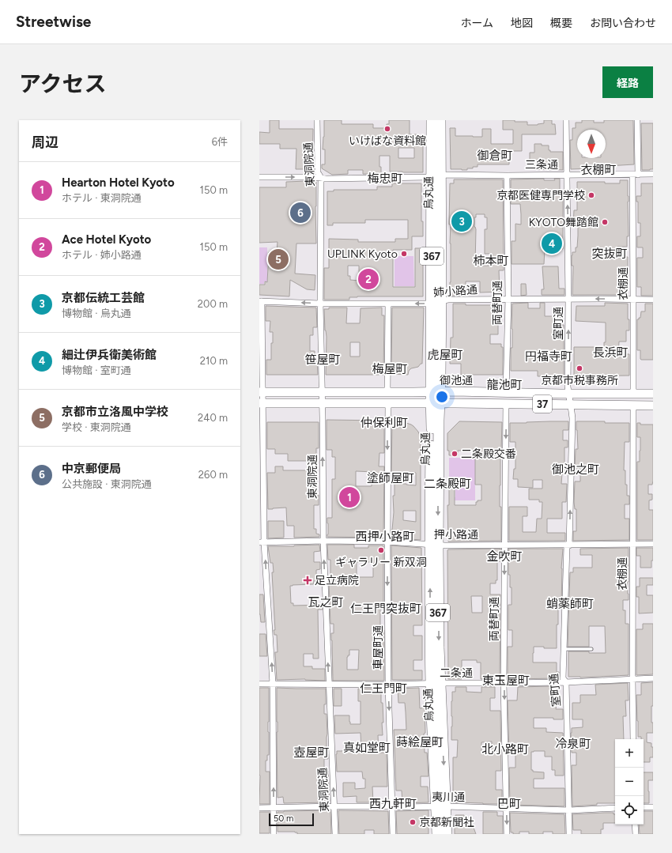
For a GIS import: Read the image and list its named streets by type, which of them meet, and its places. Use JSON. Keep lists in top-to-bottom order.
{
  "streets": {
    "highway": ["烏丸通", "367"],
    "main road": ["御池通", "37"],
    "street": [
      "東洞院通",
      "三条通",
      "衣棚通",
      "姉小路通",
      "両替町通",
      "室町通",
      "押小路通",
      "車屋町通",
      "二条通",
      "夷川通"
    ]
  },
  "crossings": [
    ["東洞院通", "三条通"],
    ["東洞院通", "姉小路通"],
    ["東洞院通", "御池通"],
    ["東洞院通", "押小路通"],
    ["東洞院通", "二条通"],
    ["東洞院通", "夷川通"],
    ["三条通", "烏丸通"],
    ["三条通", "衣棚通"],
    ["三条通", "両替町通"],
    ["三条通", "室町通"],
    ["烏丸通", "姉小路通"],
    ["烏丸通", "御池通"],
    ["烏丸通", "押小路通"],
    ["烏丸通", "二条通"],
    ["烏丸通", "夷川通"],
    ["衣棚通", "姉小路通"],
    ["衣棚通", "御池通"],
    ["衣棚通", "押小路通"],
    ["衣棚通", "二条通"],
    ["姉小路通", "両替町通"],
    ["姉小路通", "室町通"],
    ["両替町通", "御池通"],
    ["両替町通", "押小路通"],
    ["両替町通", "二条通"],
    ["両替町通", "夷川通"],
    ["室町通", "御池通"],
    ["室町通", "押小路通"],
    ["室町通", "二条通"],
    ["室町通", "夷川通"],
    ["御池通", "車屋町通"],
    ["押小路通", "車屋町通"],
    ["車屋町通", "二条通"],
    ["車屋町通", "夷川通"]
  ],
  "one_way": [
    "東洞院通",
    "姉小路通",
    "両替町通",
    "室町通",
    "車屋町通"
  ],
  "districts": [
    "御倉町",
    "衣棚町",
    "梅忠町",
    "突抜町",
    "柿本町",
    "長浜町",
    "虎屋町",
    "円福寺町",
    "笹屋町",
    "梅屋町",
    "龍池町",
    "仲保利町",
    "御池之町",
    "塗師屋町",
    "二条殿町",
    "西押小路町",
    "金吹町",
    "瓦之町",
    "蛸薬師町",
    "仁王門突抜町",
    "東玉屋町",
    "仁王門町",
    "蒔絵屋町",
    "冷泉町",
    "真如堂町",
    "北小路町",
    "壺屋町",
    "西九軒町",
    "巴町"
  ],
  "places": {
    "other": [
      "いけばな資料館",
      "京都医健専門学校",
      "KYOTO舞踏館",
      "UPLINK Kyoto",
      "京都市税事務所",
      "二条殿交番",
      "ギャラリー 新双洞",
      "京都新聞社"
    ],
    "health": ["足立病院"]
  },
  "scale_bar": "50 m",
  "north": "bottom",
  "page": {
    "header": "Streetwise",
    "nav": [
      "ホーム",
      "地図",
      "概要",
      "お問い合わせ"
    ],
    "title": "アクセス",
    "buttons": "経路",
    "heading": ["周辺", "6件"],
    "list": [
      {
        "mark": "1",
        "name": "Hearton Hotel Kyoto",
        "note": "ホテル · 東洞院通",
        "value": "150 m"
      },
      {
        "mark": "2",
        "name": "Ace Hotel Kyoto",
        "note": "ホテル · 姉小路通",
        "value": "150 m"
      },
      {
        "mark": "3",
        "name": "京都伝統工芸館",
        "note": "博物館 · 烏丸通",
        "value": "200 m"
      },
      {
        "mark": "4",
        "name": "細辻伊兵衛美術館",
        "note": "博物館 · 室町通",
        "value": "210 m"
      },
      {
        "mark": "5",
        "name": "京都市立洛風中学校",
        "note": "学校 · 東洞院通",
        "value": "240 m"
      },
      {
        "mark": "6",
        "name": "中京郵便局",
        "note": "公共施設 · 東洞院通",
        "value": "260 m"
      }
    ],
    "pins": [
      "6",
      "3",
      "4",
      "5",
      "2",
      "1"
    ],
    "map_buttons": ["+", "−"],
    "scale": "50 m"
  }
}
